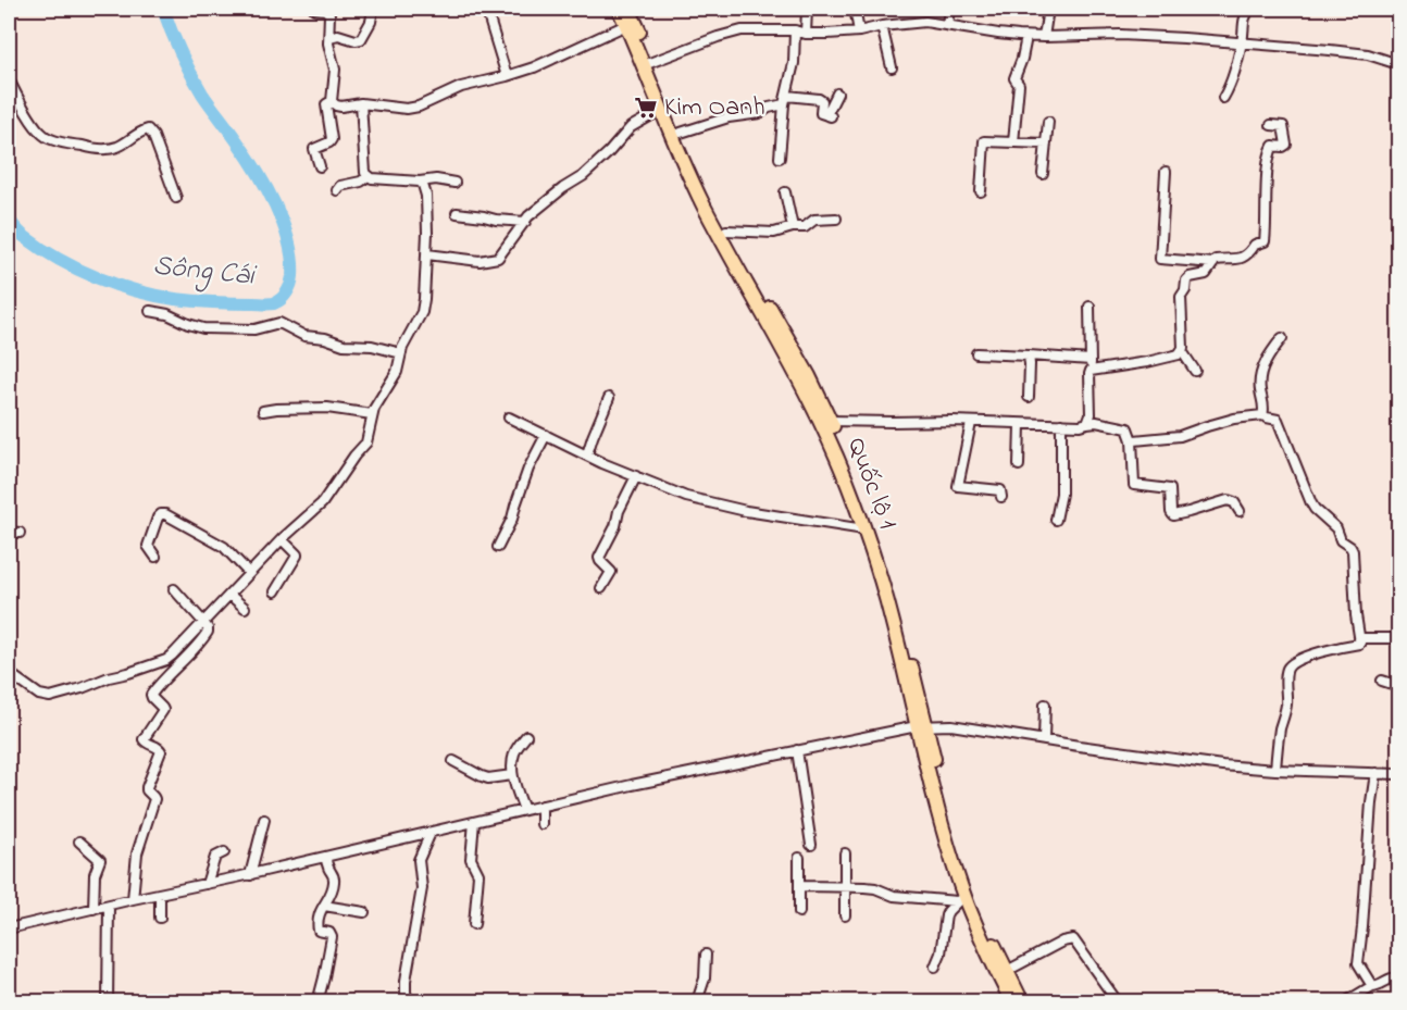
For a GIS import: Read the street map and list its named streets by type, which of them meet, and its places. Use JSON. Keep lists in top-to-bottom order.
{
  "streets": {
    "highway": ["Quốc lộ 1"]
  },
  "water": ["Sông Cái"],
  "places": {
    "supermarket": ["Kim Oanh"]
  }
}
